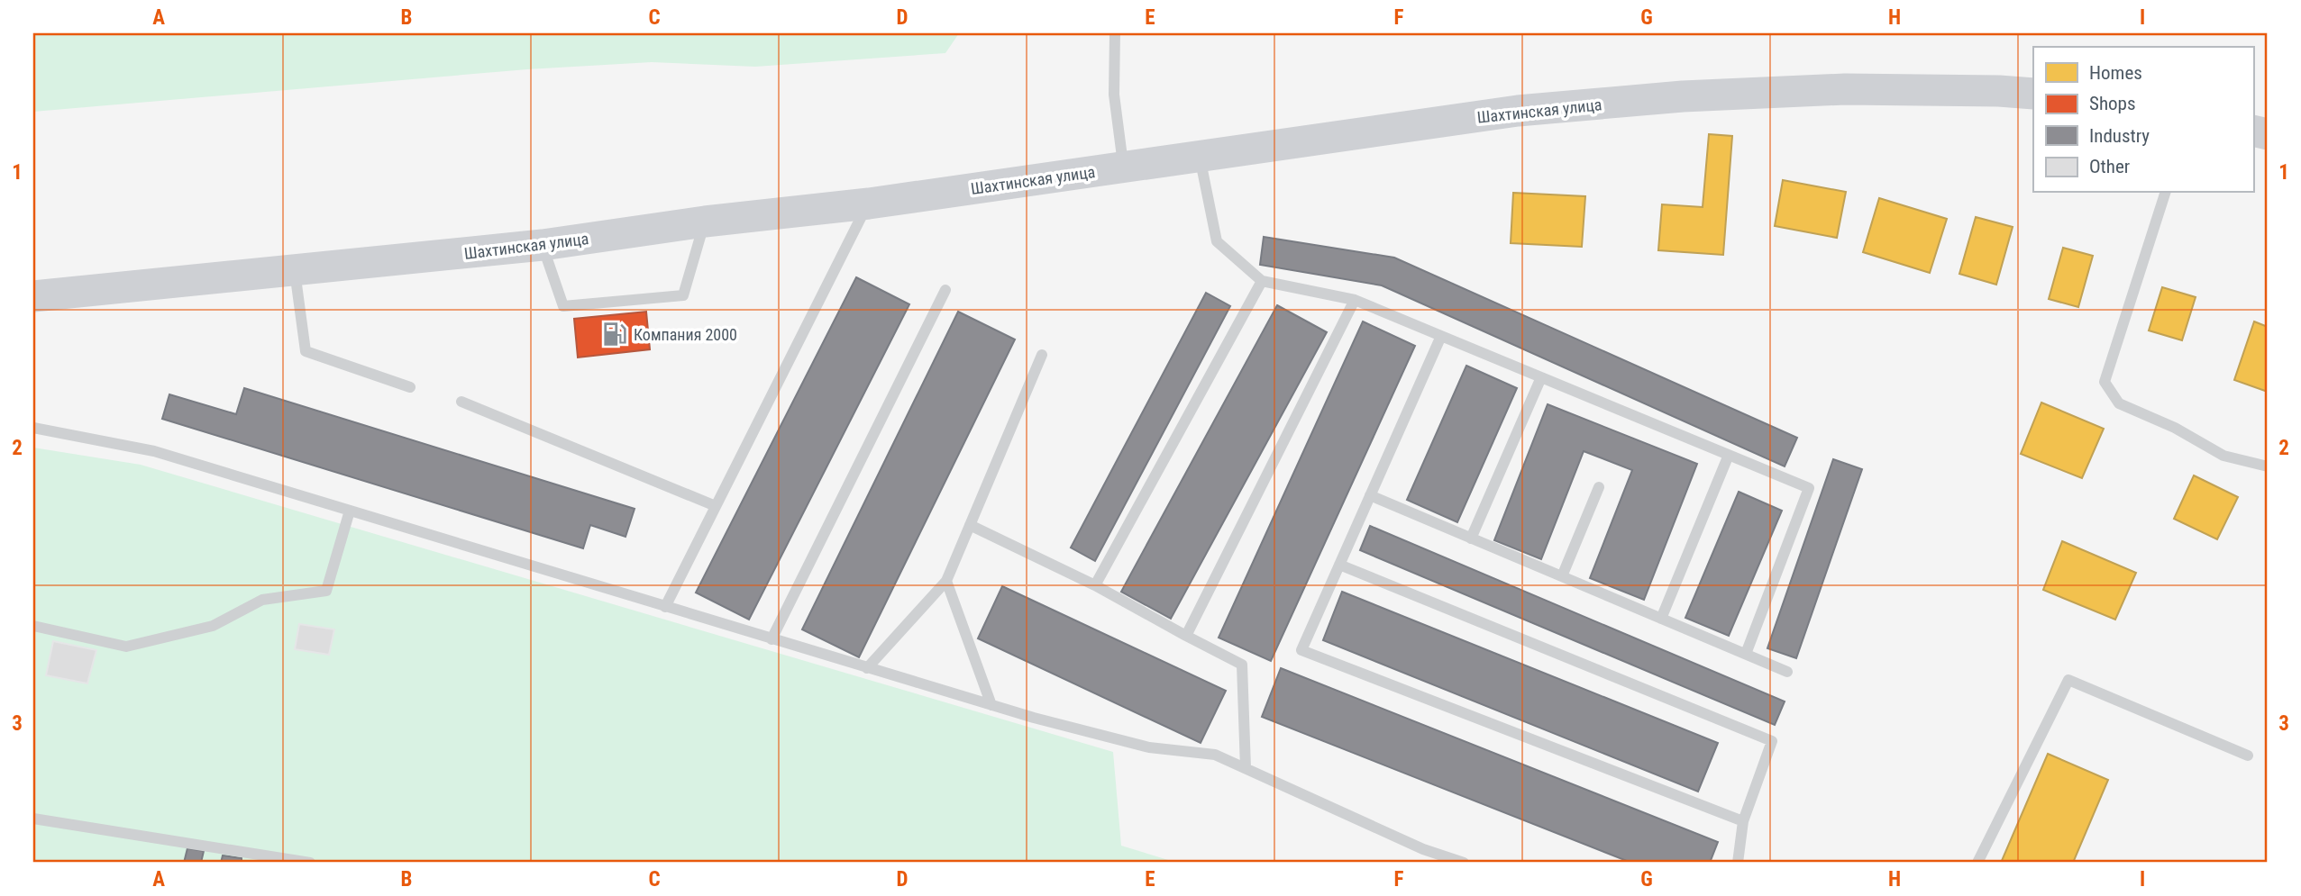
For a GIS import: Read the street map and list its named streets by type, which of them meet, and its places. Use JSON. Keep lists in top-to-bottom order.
{
  "streets": {
    "street": ["Шахтинская улица"]
  },
  "places": {
    "fuel station": ["Компания 2000"]
  },
  "legend": [
    "Homes",
    "Shops",
    "Industry",
    "Other"
  ],
  "grid": {
    "columns": [
      "A",
      "B",
      "C",
      "D",
      "E",
      "F",
      "G",
      "H",
      "I"
    ],
    "rows": ["1", "2", "3"]
  }
}
